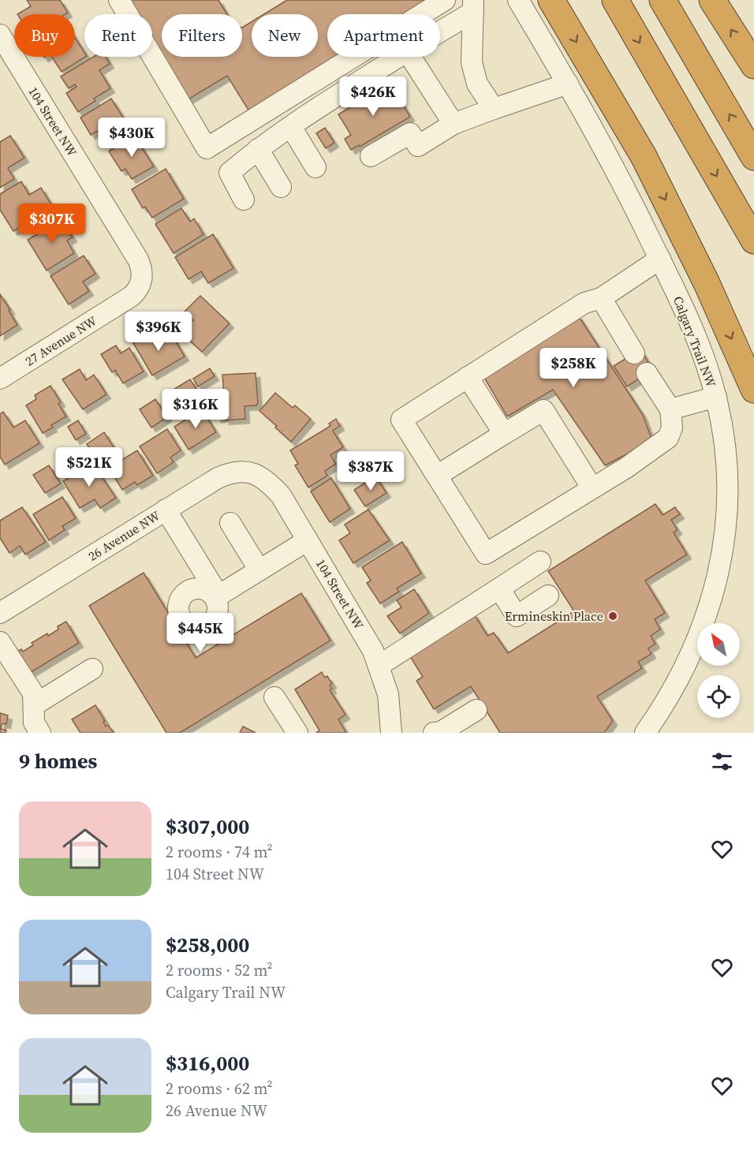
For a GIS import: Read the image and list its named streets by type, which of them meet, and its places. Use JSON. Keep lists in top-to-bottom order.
{
  "streets": {
    "street": [
      "104 Street NW",
      "27 Avenue NW",
      "Calgary Trail NW",
      "26 Avenue NW"
    ]
  },
  "crossings": [
    ["104 Street NW", "27 Avenue NW"],
    ["104 Street NW", "26 Avenue NW"]
  ],
  "places": ["Ermineskin Place"],
  "north": "top left",
  "page": {
    "chip": [
      "Buy",
      "Rent",
      "Filters",
      "New",
      "Apartment"
    ],
    "price": [
      "$426K",
      "$430K",
      "$307K",
      "$396K",
      "$258K",
      "$316K",
      "$521K",
      "$387K",
      "$445K"
    ],
    "heading": "9 homes",
    "list": [
      {
        "name": "$307,000",
        "note": "2 rooms · 74 m² · 104 Street NW"
      },
      {
        "name": "$258,000",
        "note": "2 rooms · 52 m² · Calgary Trail NW"
      },
      {
        "name": "$316,000",
        "note": "2 rooms · 62 m² · 26 Avenue NW"
      }
    ]
  }
}
